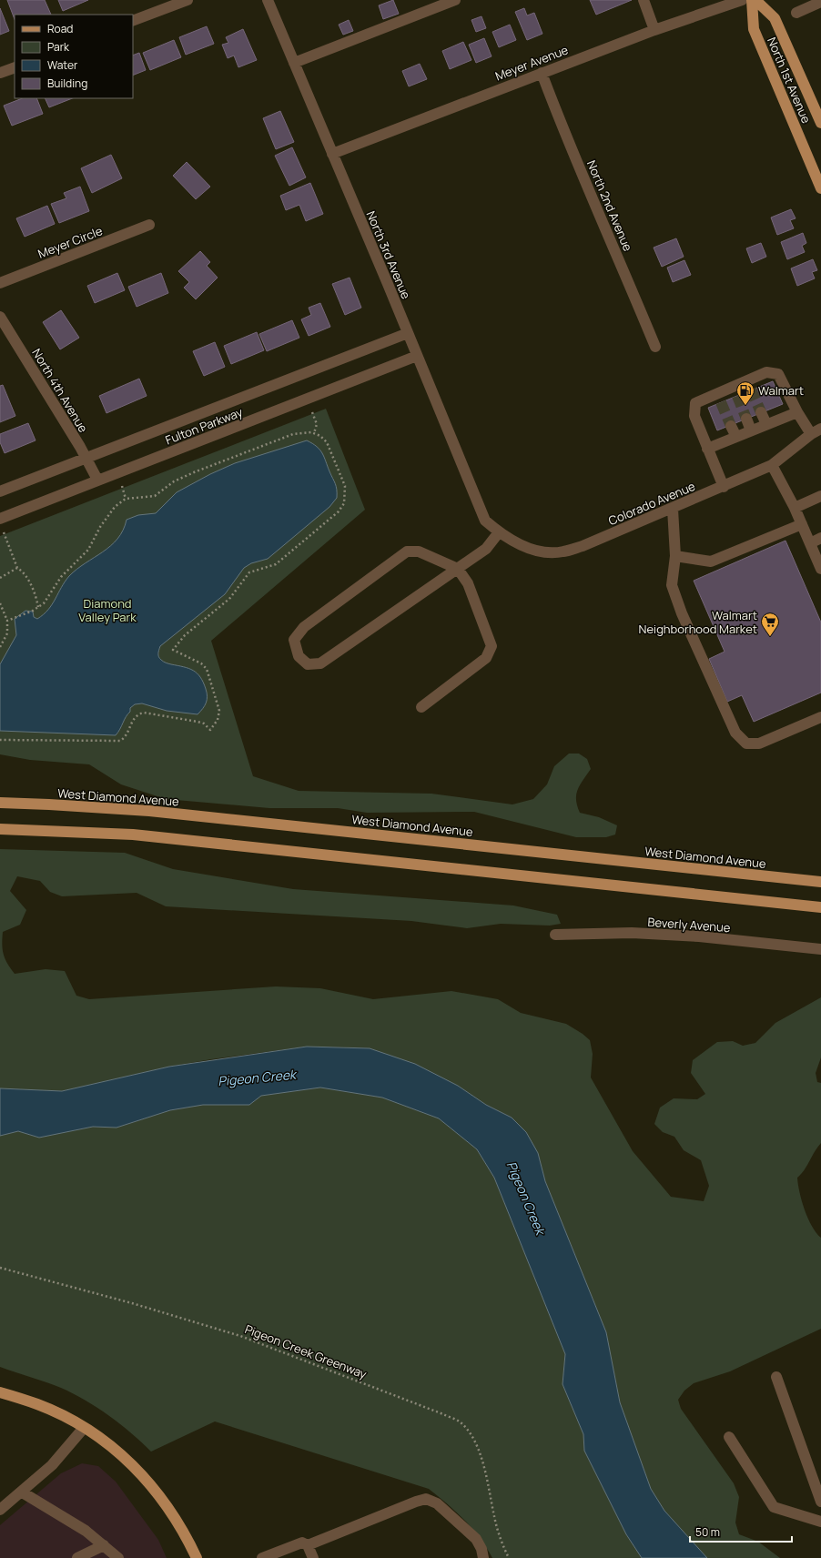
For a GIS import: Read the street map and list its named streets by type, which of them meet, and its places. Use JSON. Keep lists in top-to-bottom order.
{
  "streets": {
    "main road": ["North 1st Avenue", "West Diamond Avenue"],
    "street": [
      "Meyer Avenue",
      "North 2nd Avenue",
      "Meyer Circle",
      "North 3rd Avenue",
      "North 4th Avenue",
      "Fulton Parkway",
      "Colorado Avenue",
      "Beverly Avenue"
    ],
    "path": ["Pigeon Creek Greenway"]
  },
  "crossings": [
    ["Meyer Avenue", "North 2nd Avenue"],
    ["Meyer Avenue", "North 3rd Avenue"],
    ["North 3rd Avenue", "Fulton Parkway"],
    ["North 3rd Avenue", "Colorado Avenue"],
    ["North 4th Avenue", "Fulton Parkway"]
  ],
  "water": ["Pigeon Creek"],
  "parks": ["Diamond Valley Park"],
  "places": {
    "fuel station": ["Walmart"],
    "supermarket": ["Walmart Neighborhood Market"]
  },
  "legend": [
    "Road",
    "Park",
    "Water",
    "Building"
  ],
  "scale_bar": "50 m"
}
